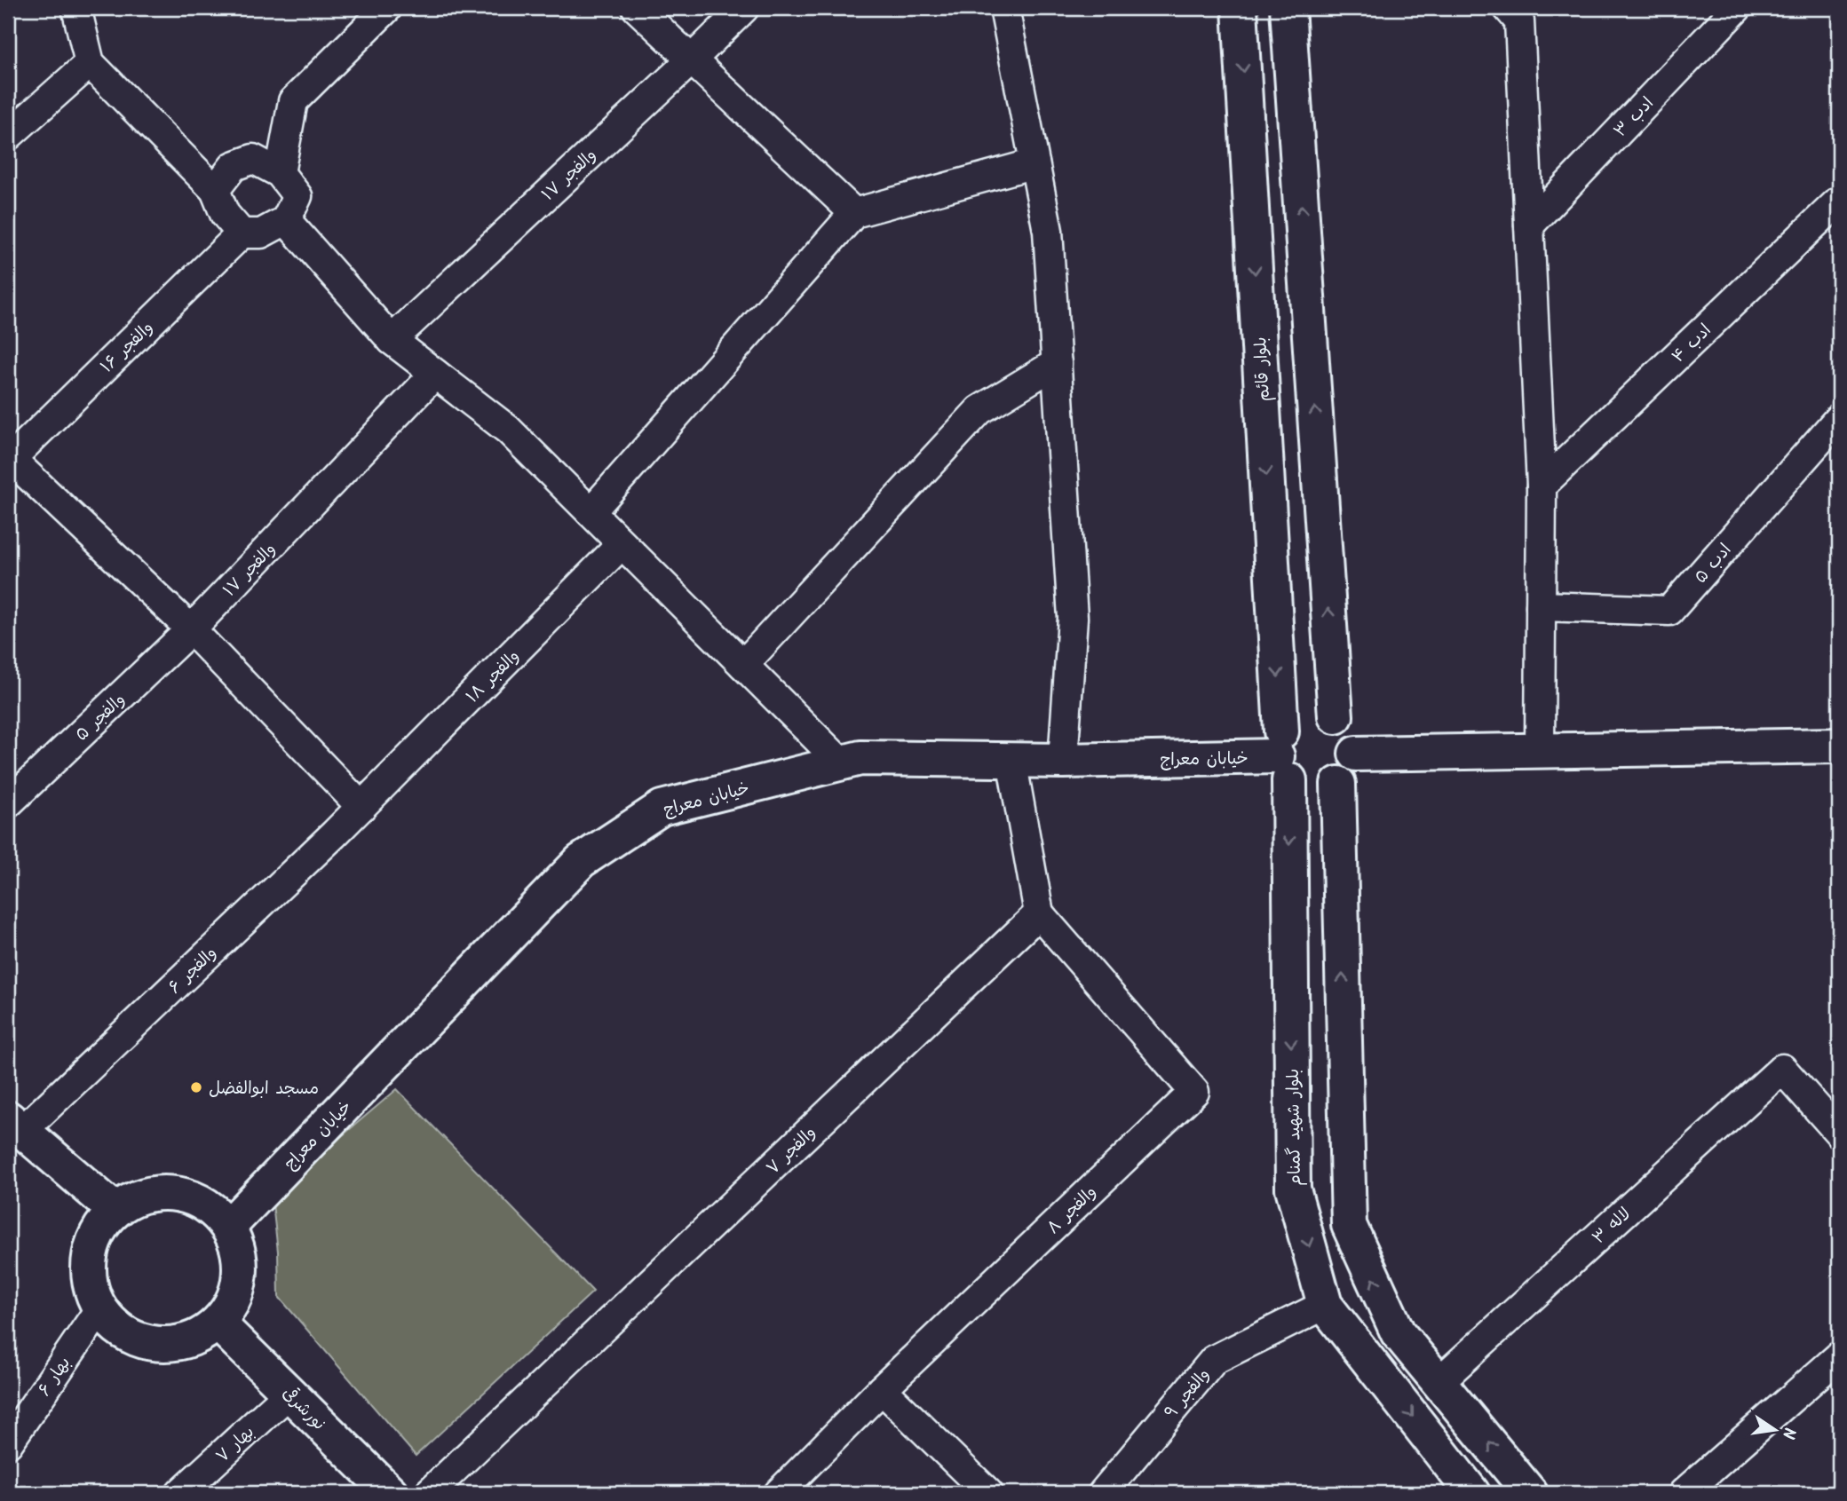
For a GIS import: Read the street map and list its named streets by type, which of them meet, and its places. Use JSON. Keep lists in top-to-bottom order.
{
  "streets": {
    "main road": [
      "بلوار قائم",
      "خیابان معراج",
      "بلوار شهید گمنام",
      "نورشرقی"
    ],
    "street": [
      "ادب ۳",
      "والفجر ۱۷",
      "ادب ۴",
      "والفجر ۱۶",
      "ادب ۵",
      "والفجر ۱۸",
      "والفجر ۵",
      "والفجر ۶",
      "والفجر ۷",
      "والفجر ۸",
      "لاله ۳",
      "بهار ۶",
      "والفجر ۹",
      "بهار ۷"
    ]
  },
  "crossings": [
    ["والفجر ۱۷", "والفجر ۵"],
    ["بلوار قائم", "خیابان معراج"],
    ["بلوار قائم", "بلوار شهید گمنام"],
    ["والفجر ۱۸", "والفجر ۶"],
    ["خیابان معراج", "بلوار شهید گمنام"],
    ["خیابان معراج", "بهار ۶"],
    ["خیابان معراج", "نورشرقی"],
    ["بلوار شهید گمنام", "والفجر ۹"],
    ["والفجر ۷", "والفجر ۸"],
    ["بهار ۶", "نورشرقی"],
    ["نورشرقی", "بهار ۷"]
  ],
  "places": ["مسجد ابوالفضل"],
  "north": "right"
}
